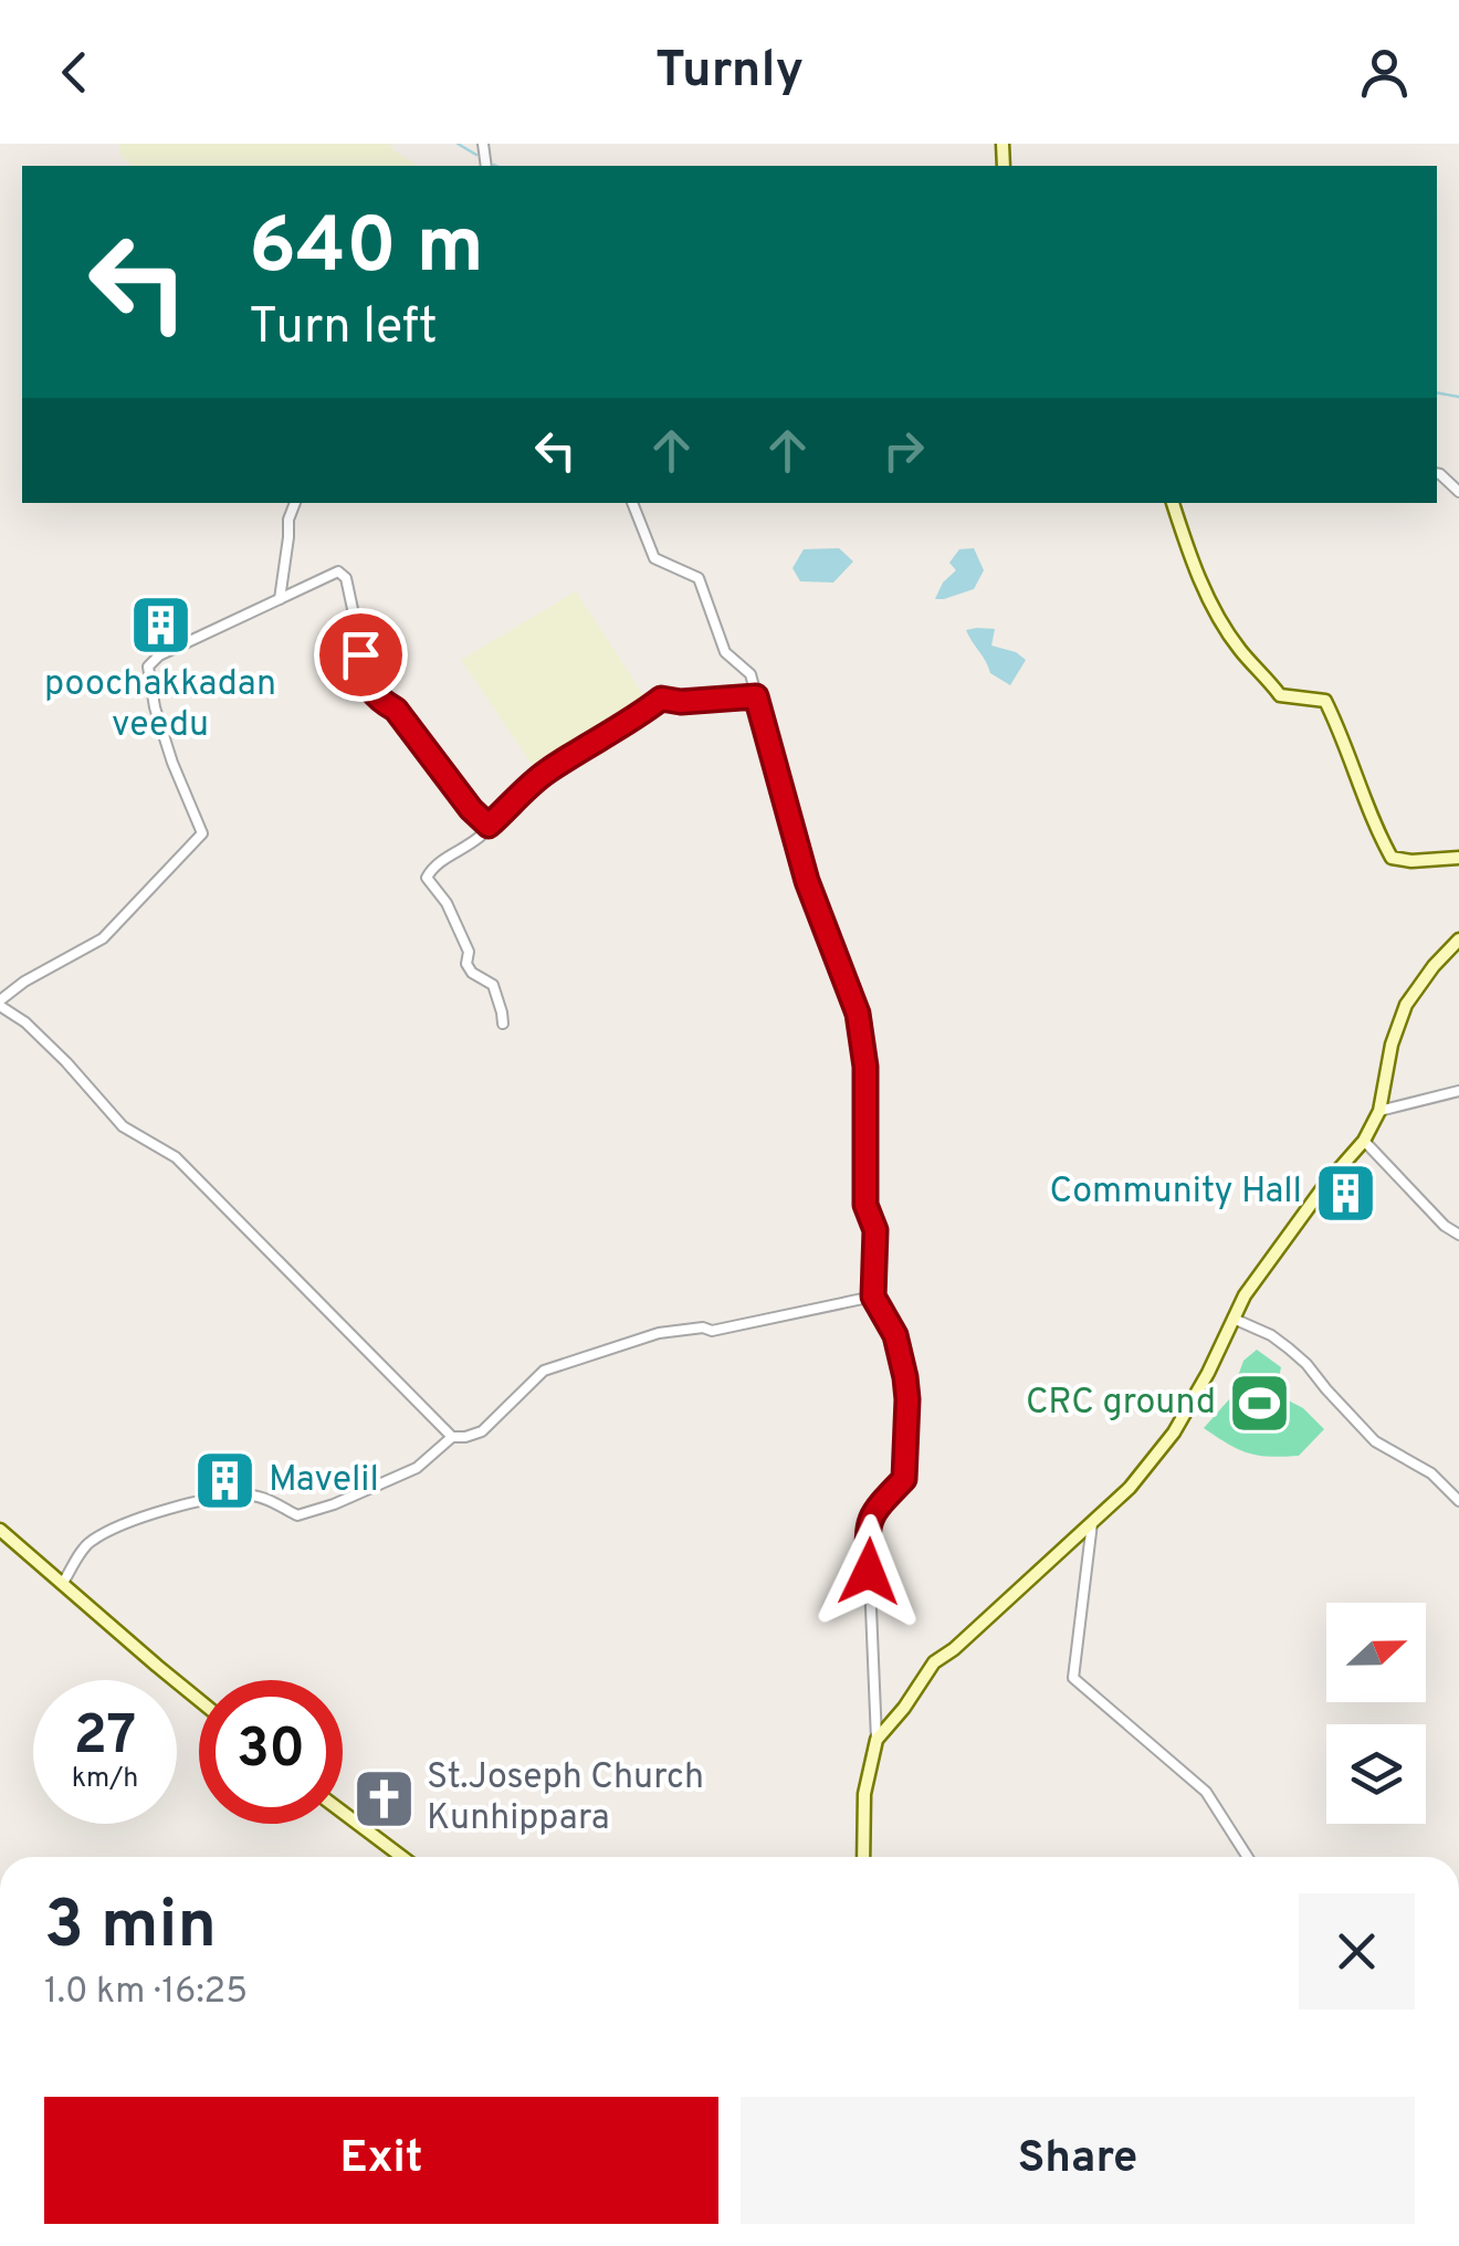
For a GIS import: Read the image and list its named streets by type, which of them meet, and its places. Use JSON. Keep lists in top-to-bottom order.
{
  "places": {
    "building": ["poochakkadan veedu", "Community Hall", "Mavelil"],
    "sports": ["CRC ground"],
    "church": ["St.Joseph Church Kunhippara"]
  },
  "north": "right",
  "page": {
    "header": "Turnly",
    "turn": ["640 m", "Turn left"],
    "speed": "27 km/h",
    "limit": "30",
    "heading": ["3 min", "1.0 km · 16:25"],
    "buttons": ["Exit", "Share"]
  }
}
